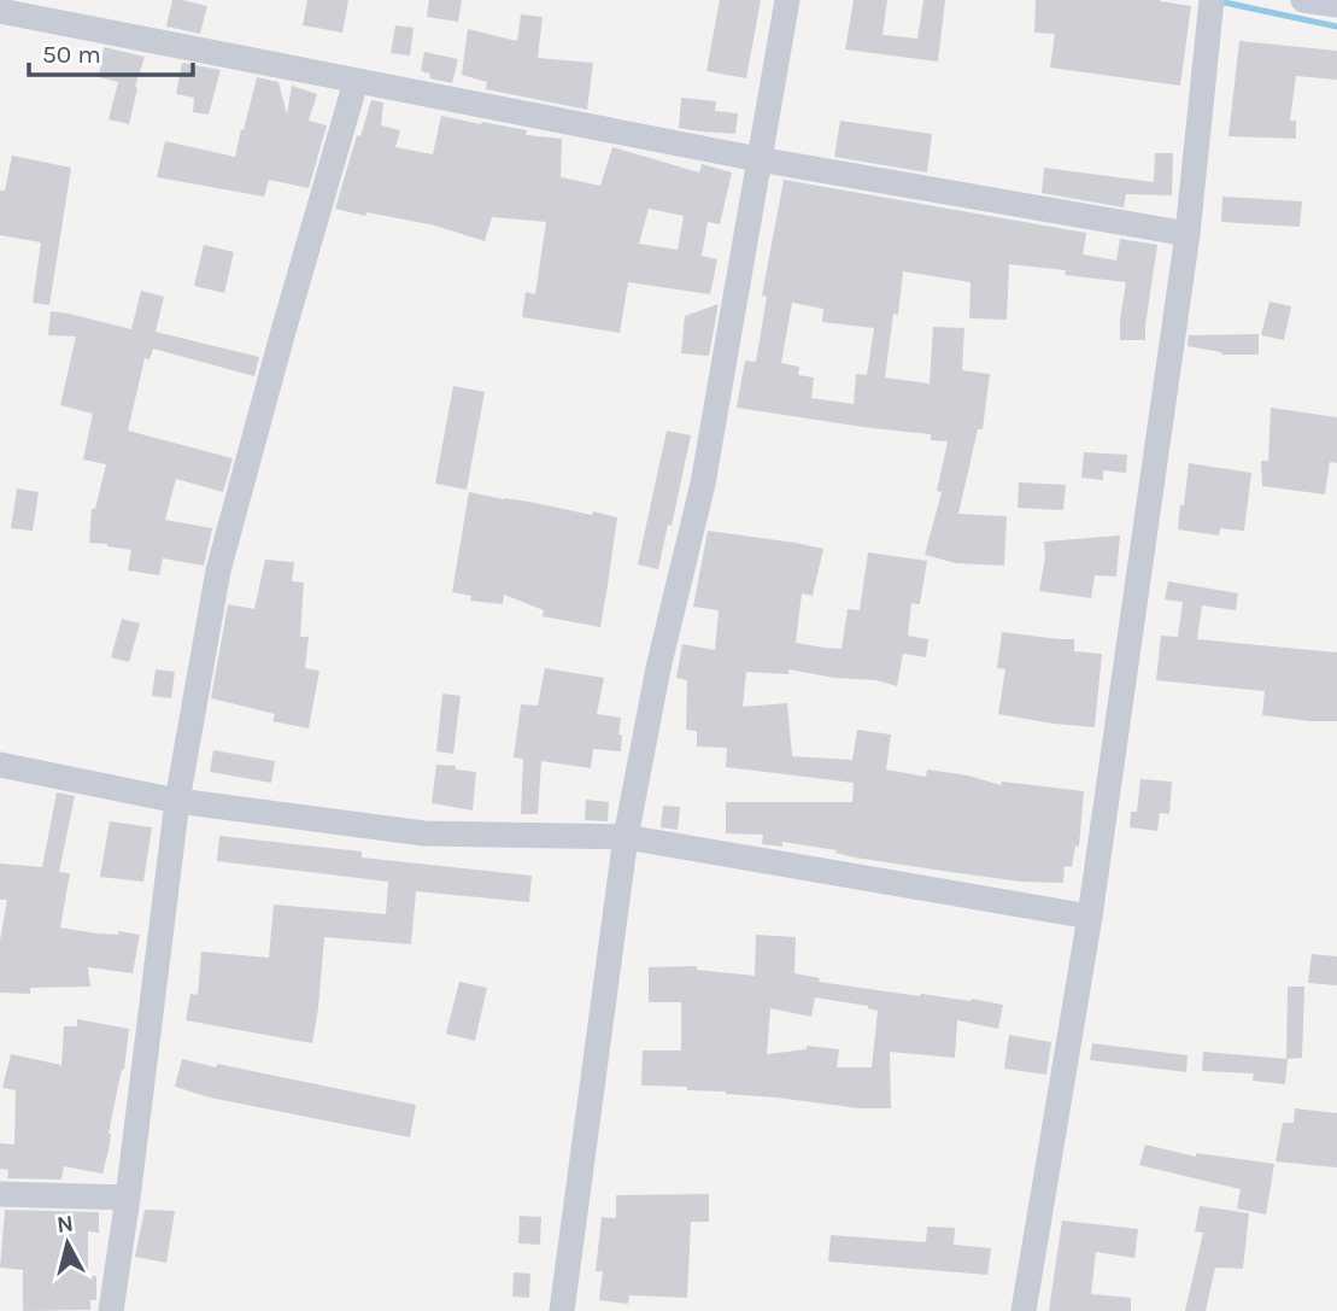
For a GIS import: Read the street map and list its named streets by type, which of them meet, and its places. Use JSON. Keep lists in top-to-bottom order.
{
  "scale_bar": "50 m",
  "north": "top"
}
